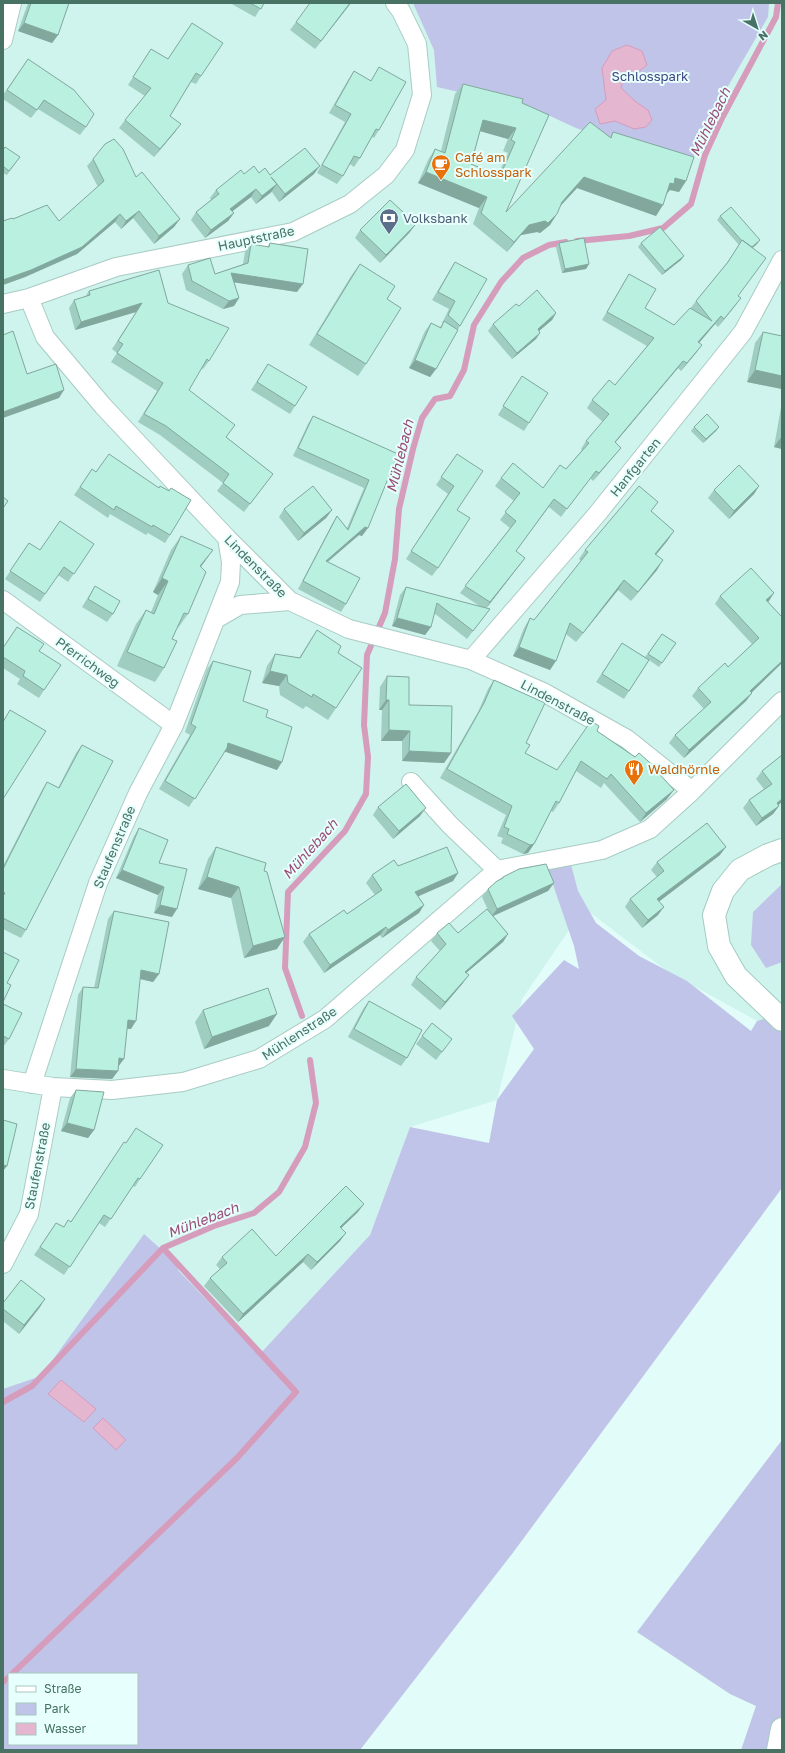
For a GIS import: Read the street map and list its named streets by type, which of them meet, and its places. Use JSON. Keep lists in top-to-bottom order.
{
  "streets": {
    "street": [
      "Hauptstraße",
      "Hanfgarten",
      "Lindenstraße",
      "Pferrichweg",
      "Staufenstraße",
      "Mühlenstraße"
    ]
  },
  "crossings": [
    ["Hauptstraße", "Lindenstraße"],
    ["Hanfgarten", "Lindenstraße"],
    ["Lindenstraße", "Staufenstraße"],
    ["Pferrichweg", "Staufenstraße"],
    ["Staufenstraße", "Mühlenstraße"]
  ],
  "water": ["Mühlebach"],
  "parks": ["Schlosspark"],
  "places": {
    "cafe": ["Café am Schlosspark"],
    "bank": ["Volksbank"],
    "restaurant": ["Waldhörnle"]
  },
  "legend": ["Straße", "Park", "Wasser"],
  "north": "bottom right"
}
